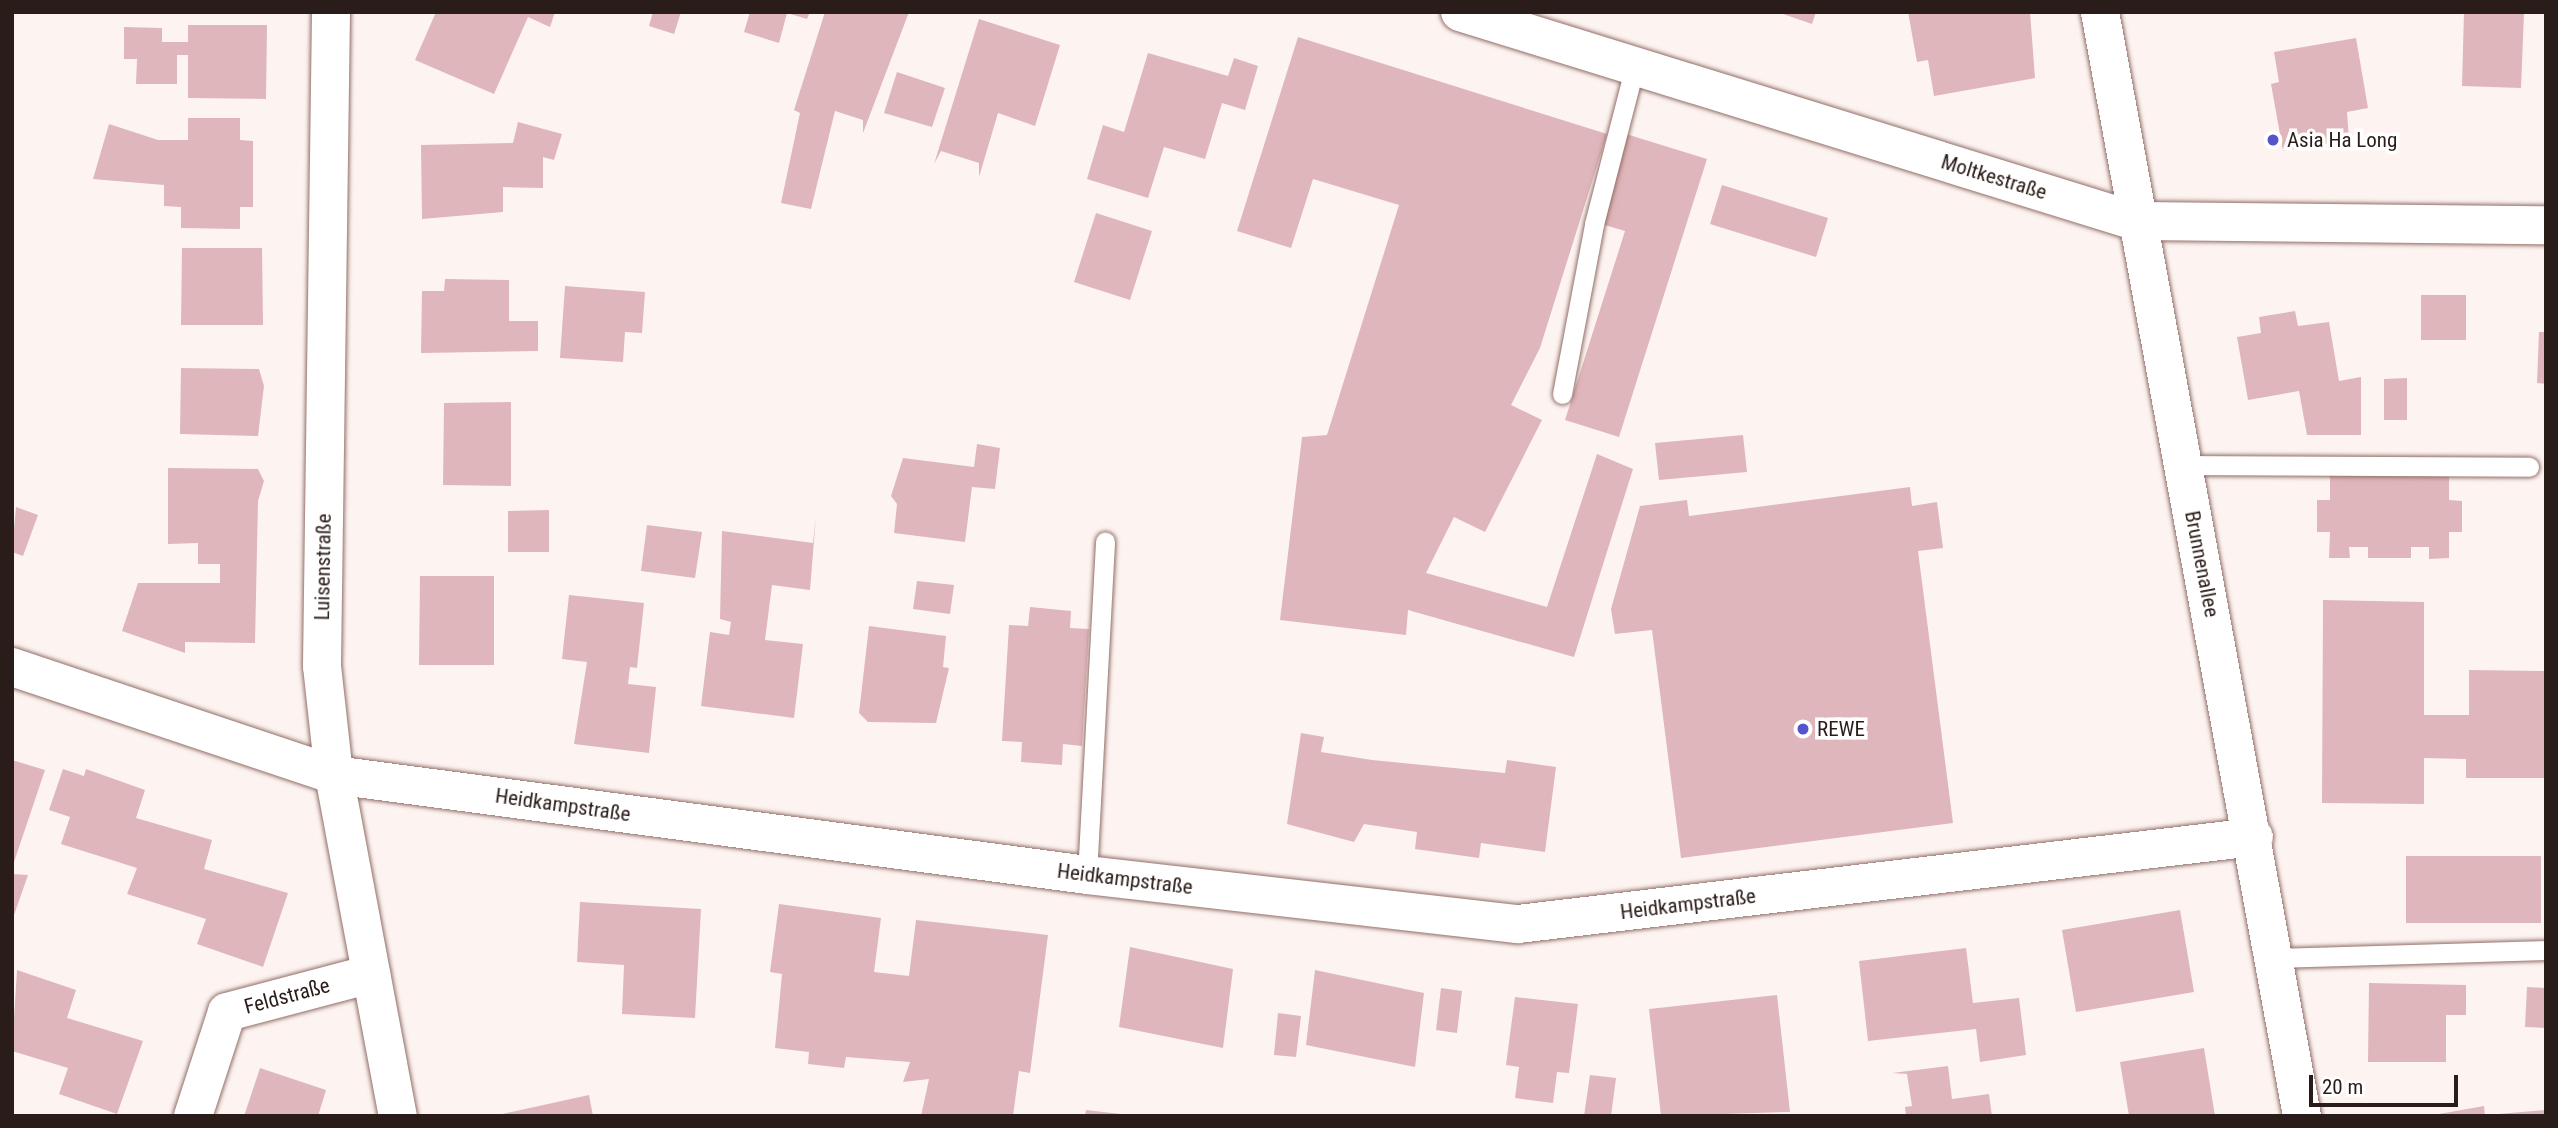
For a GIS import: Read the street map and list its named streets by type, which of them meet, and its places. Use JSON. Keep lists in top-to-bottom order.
{
  "streets": {
    "street": [
      "Moltkestraße",
      "Brunnenallee",
      "Luisenstraße",
      "Heidkampstraße",
      "Feldstraße"
    ]
  },
  "crossings": [
    ["Moltkestraße", "Brunnenallee"],
    ["Brunnenallee", "Heidkampstraße"],
    ["Luisenstraße", "Heidkampstraße"],
    ["Luisenstraße", "Feldstraße"]
  ],
  "places": ["Asia Ha Long", "REWE"],
  "scale_bar": "20 m"
}
